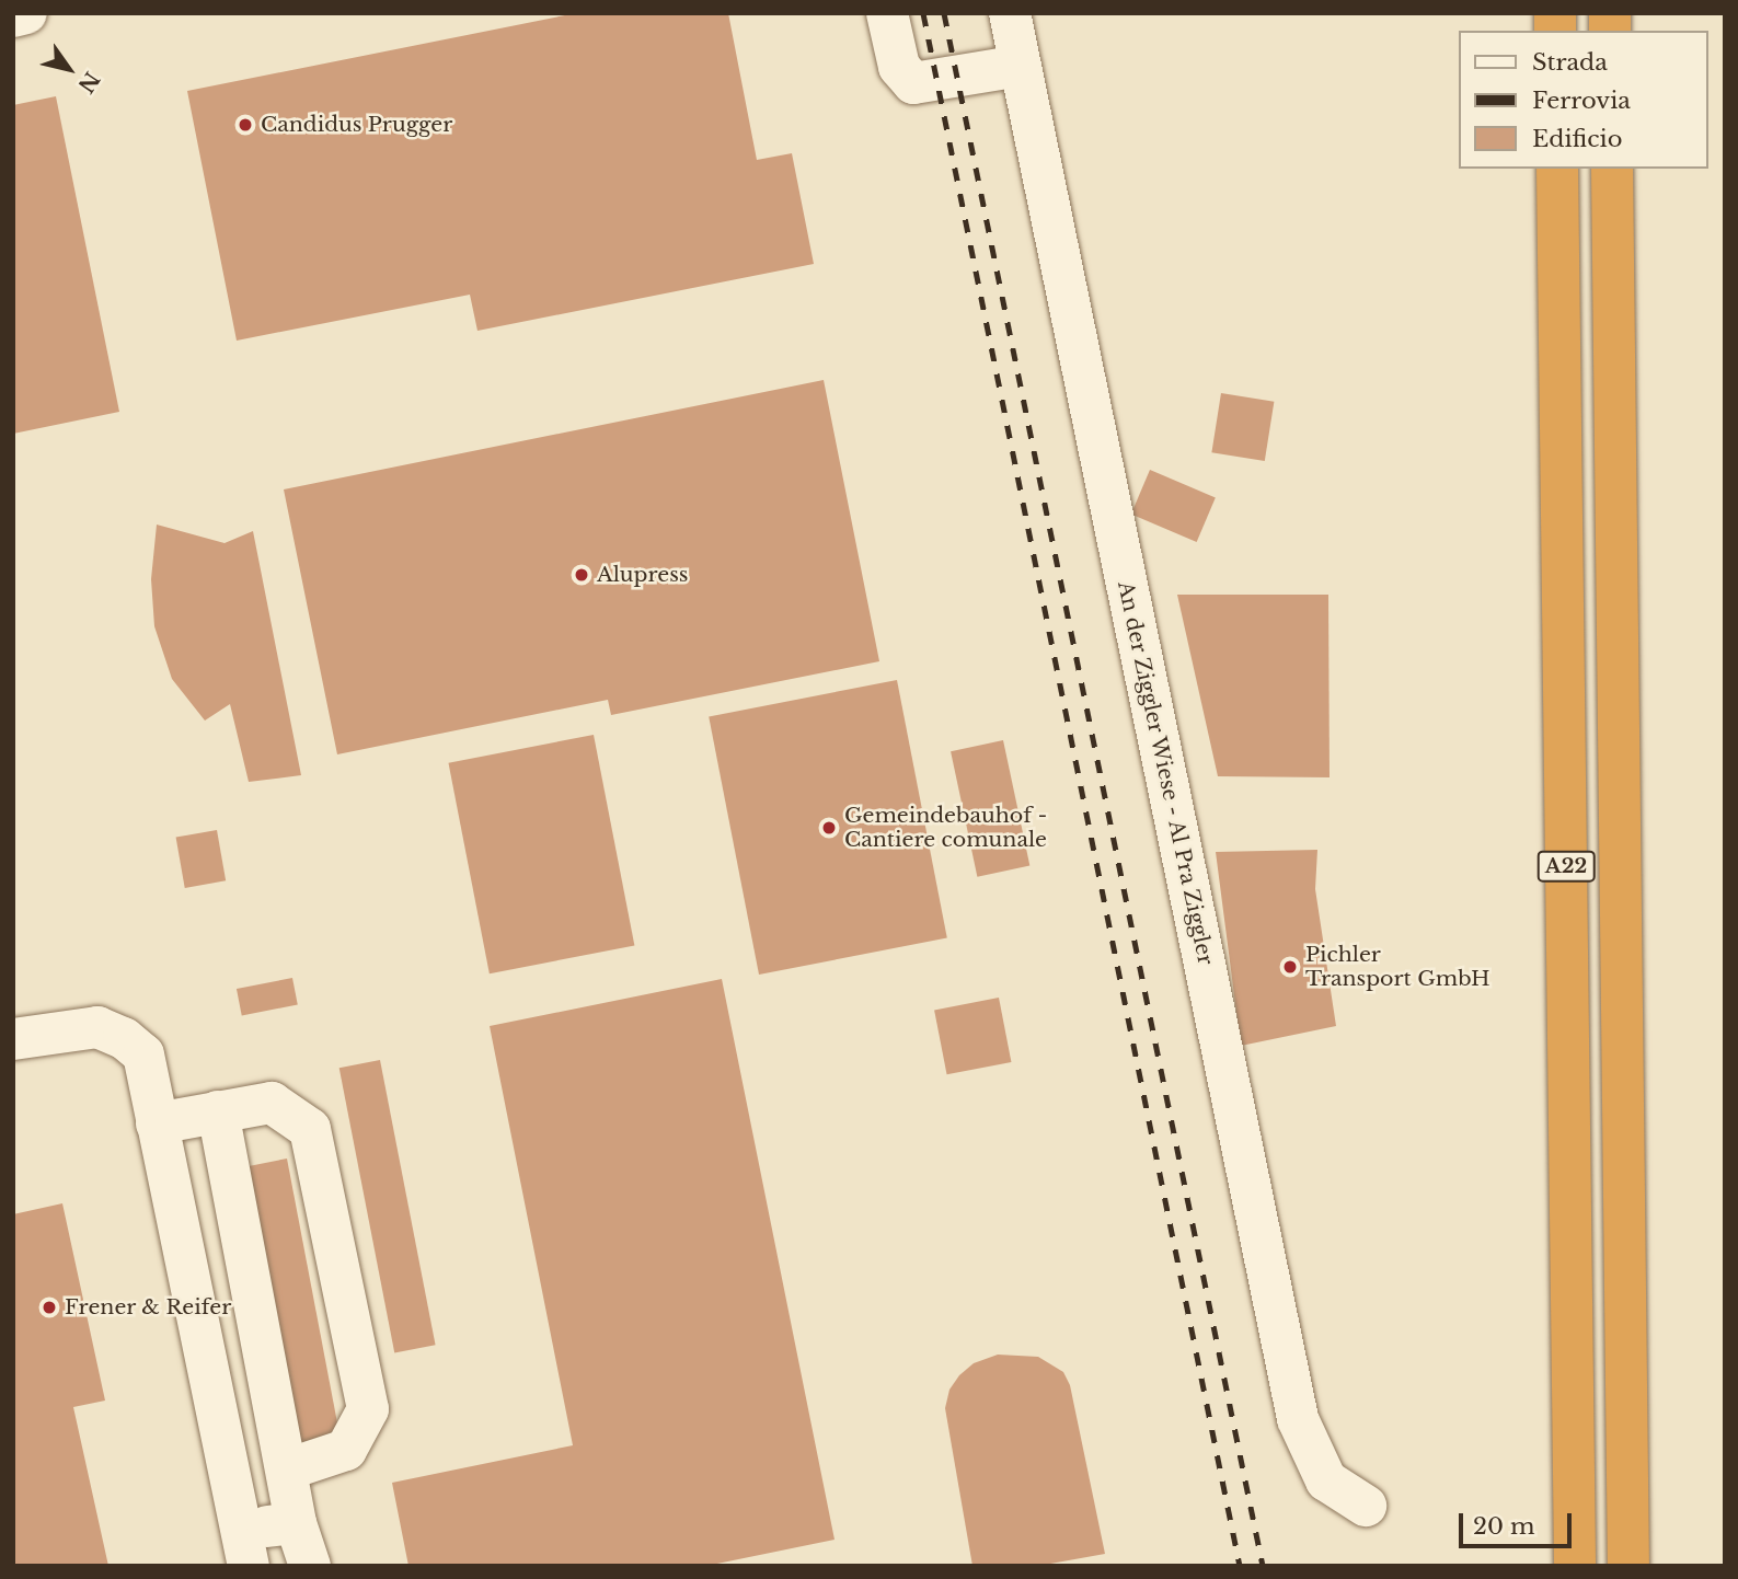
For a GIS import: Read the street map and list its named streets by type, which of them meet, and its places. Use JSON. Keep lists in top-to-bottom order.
{
  "streets": {
    "highway": ["A22"],
    "street": ["An der Ziggler Wiese - Al Pra Ziggler"]
  },
  "places": [
    "Candidus Prugger",
    "Alupress",
    "Gemeindebauhof - Cantiere comunale",
    "Pichler Transport GmbH",
    "Frener & Reifer"
  ],
  "legend": ["Strada", "Ferrovia", "Edificio"],
  "scale_bar": "20 m",
  "north": "bottom right"
}
